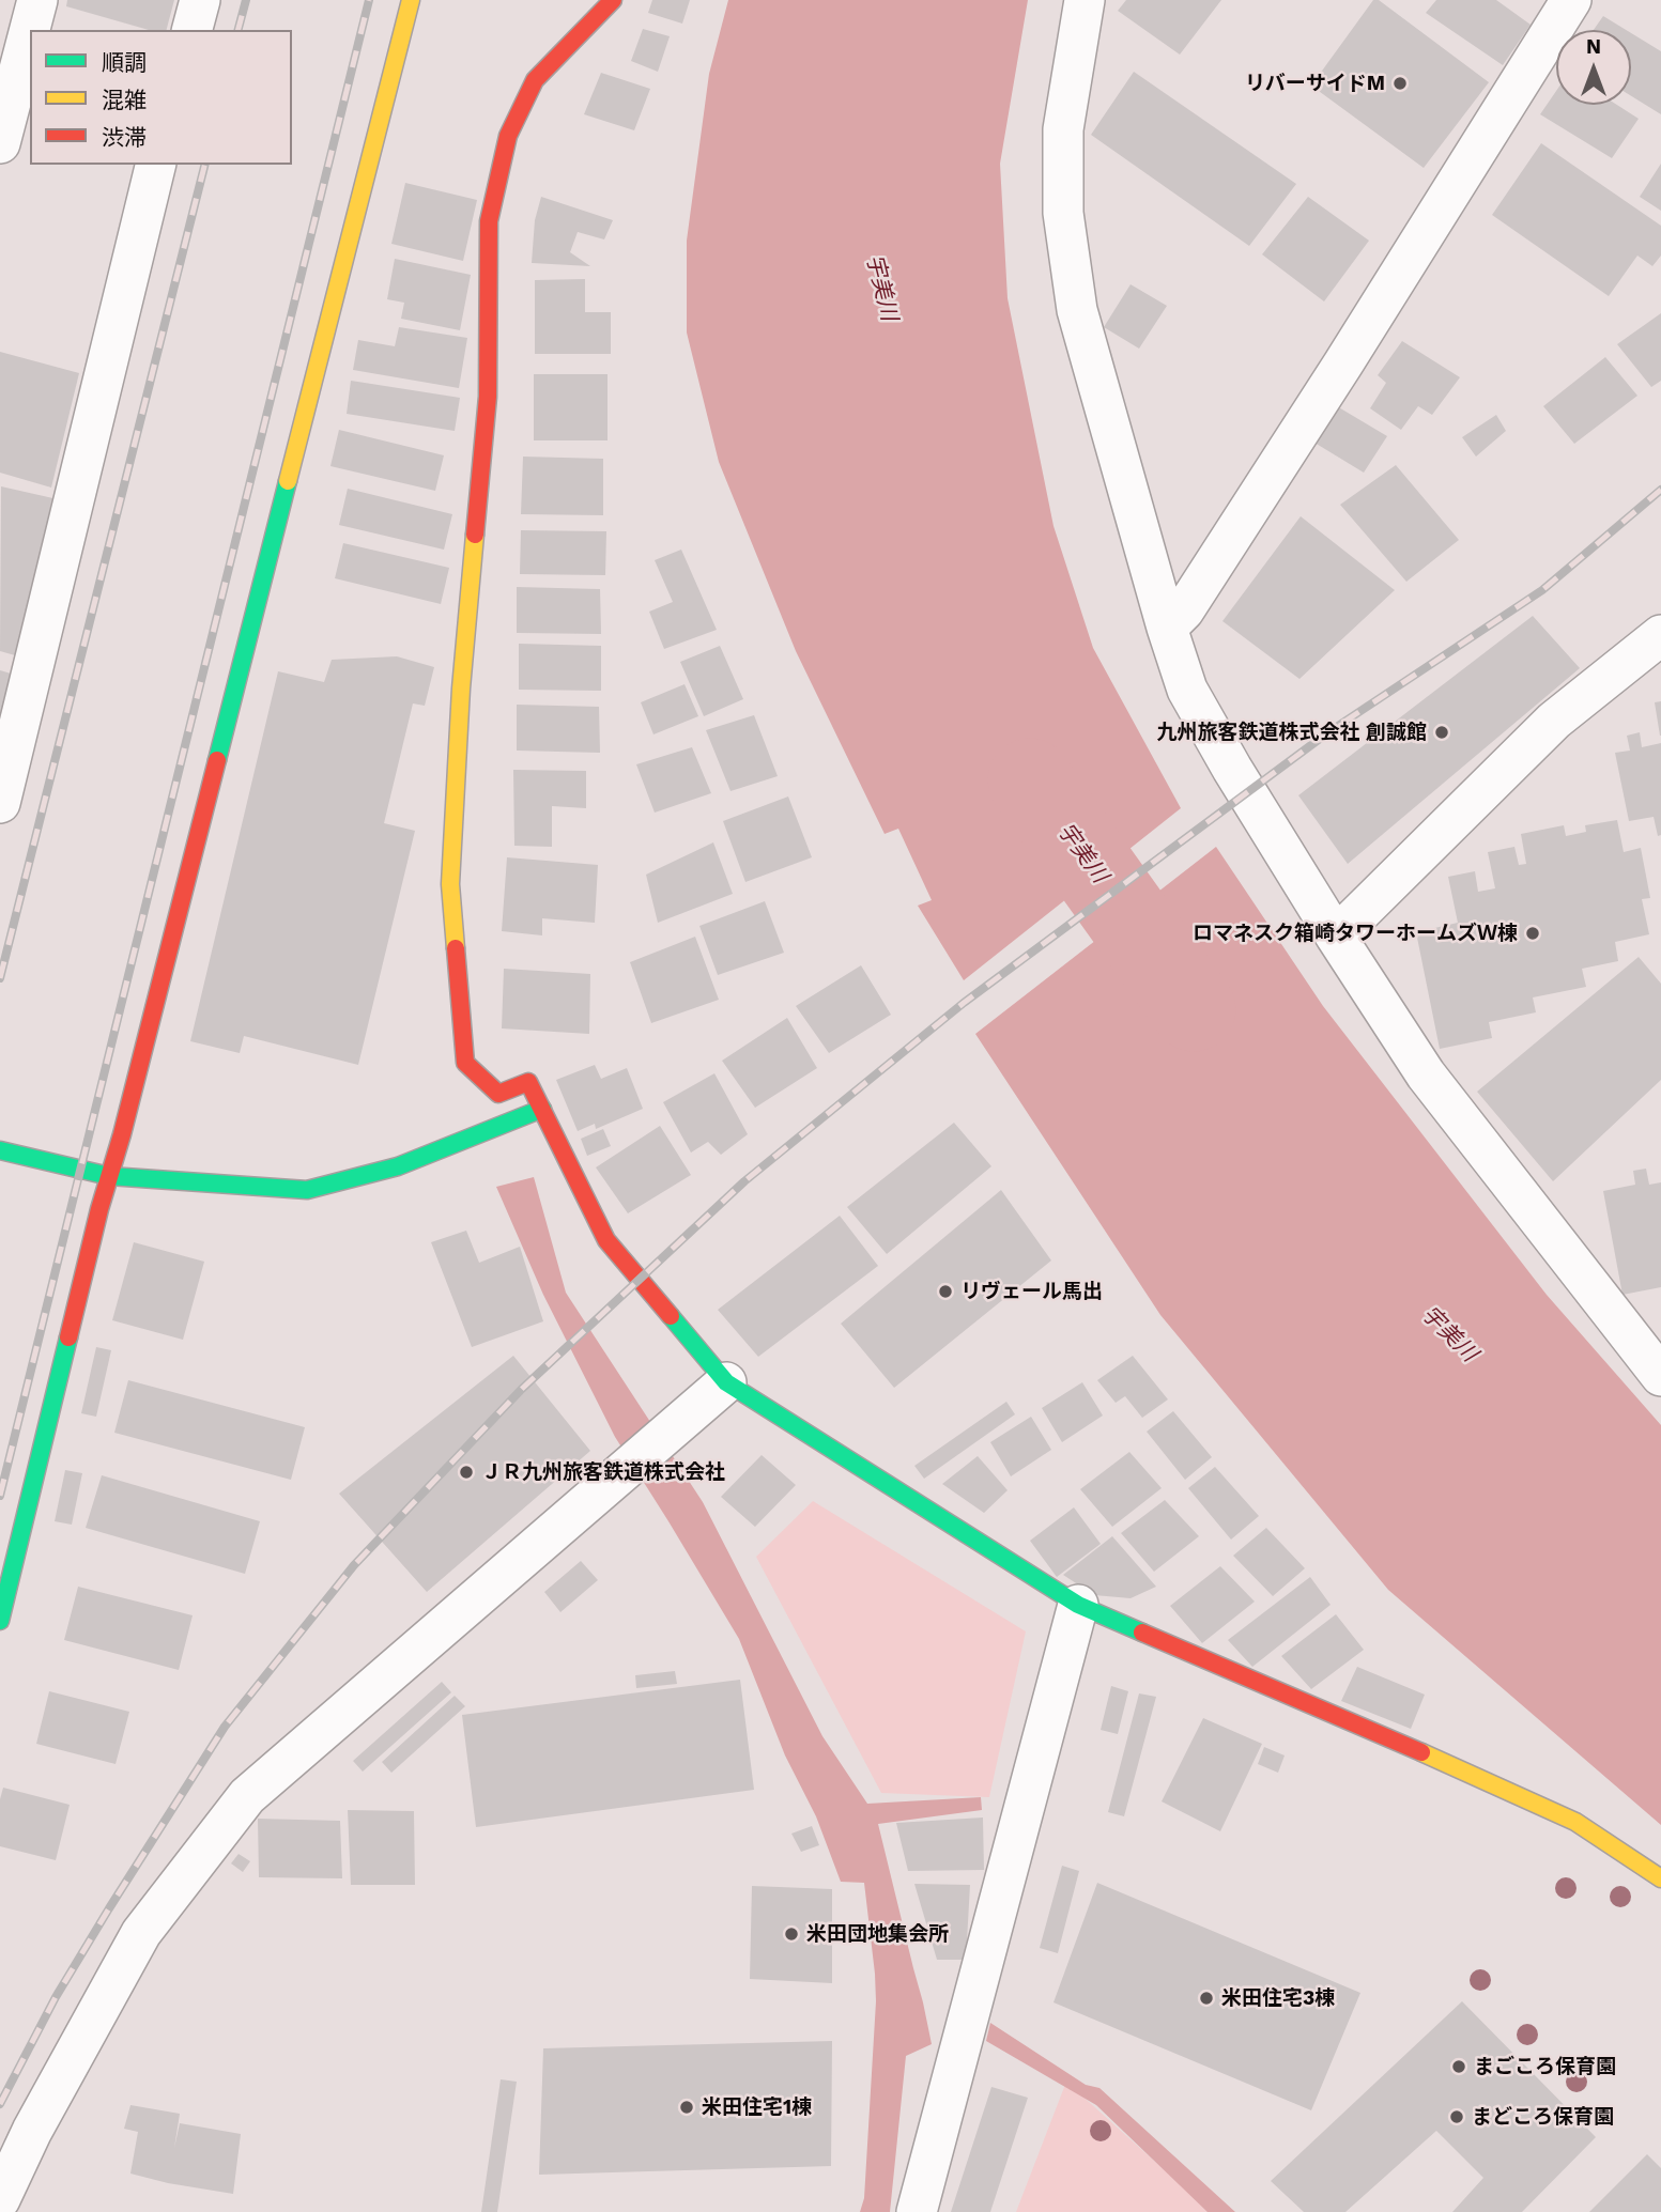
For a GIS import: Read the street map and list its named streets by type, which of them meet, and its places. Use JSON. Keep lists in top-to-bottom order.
{
  "water": ["宇美川"],
  "places": [
    "リバーサイドM",
    "九州旅客鉄道株式会社 創誠館",
    "ロマネスク箱崎タワーホームズＷ棟",
    "リヴェール馬出",
    "ＪＲ九州旅客鉄道株式会社",
    "米田団地集会所",
    "米田住宅3棟",
    "まごころ保育園",
    "米田住宅1棟",
    "まどころ保育園"
  ],
  "legend": ["順調", "混雑", "渋滞"],
  "north": "top"
}
